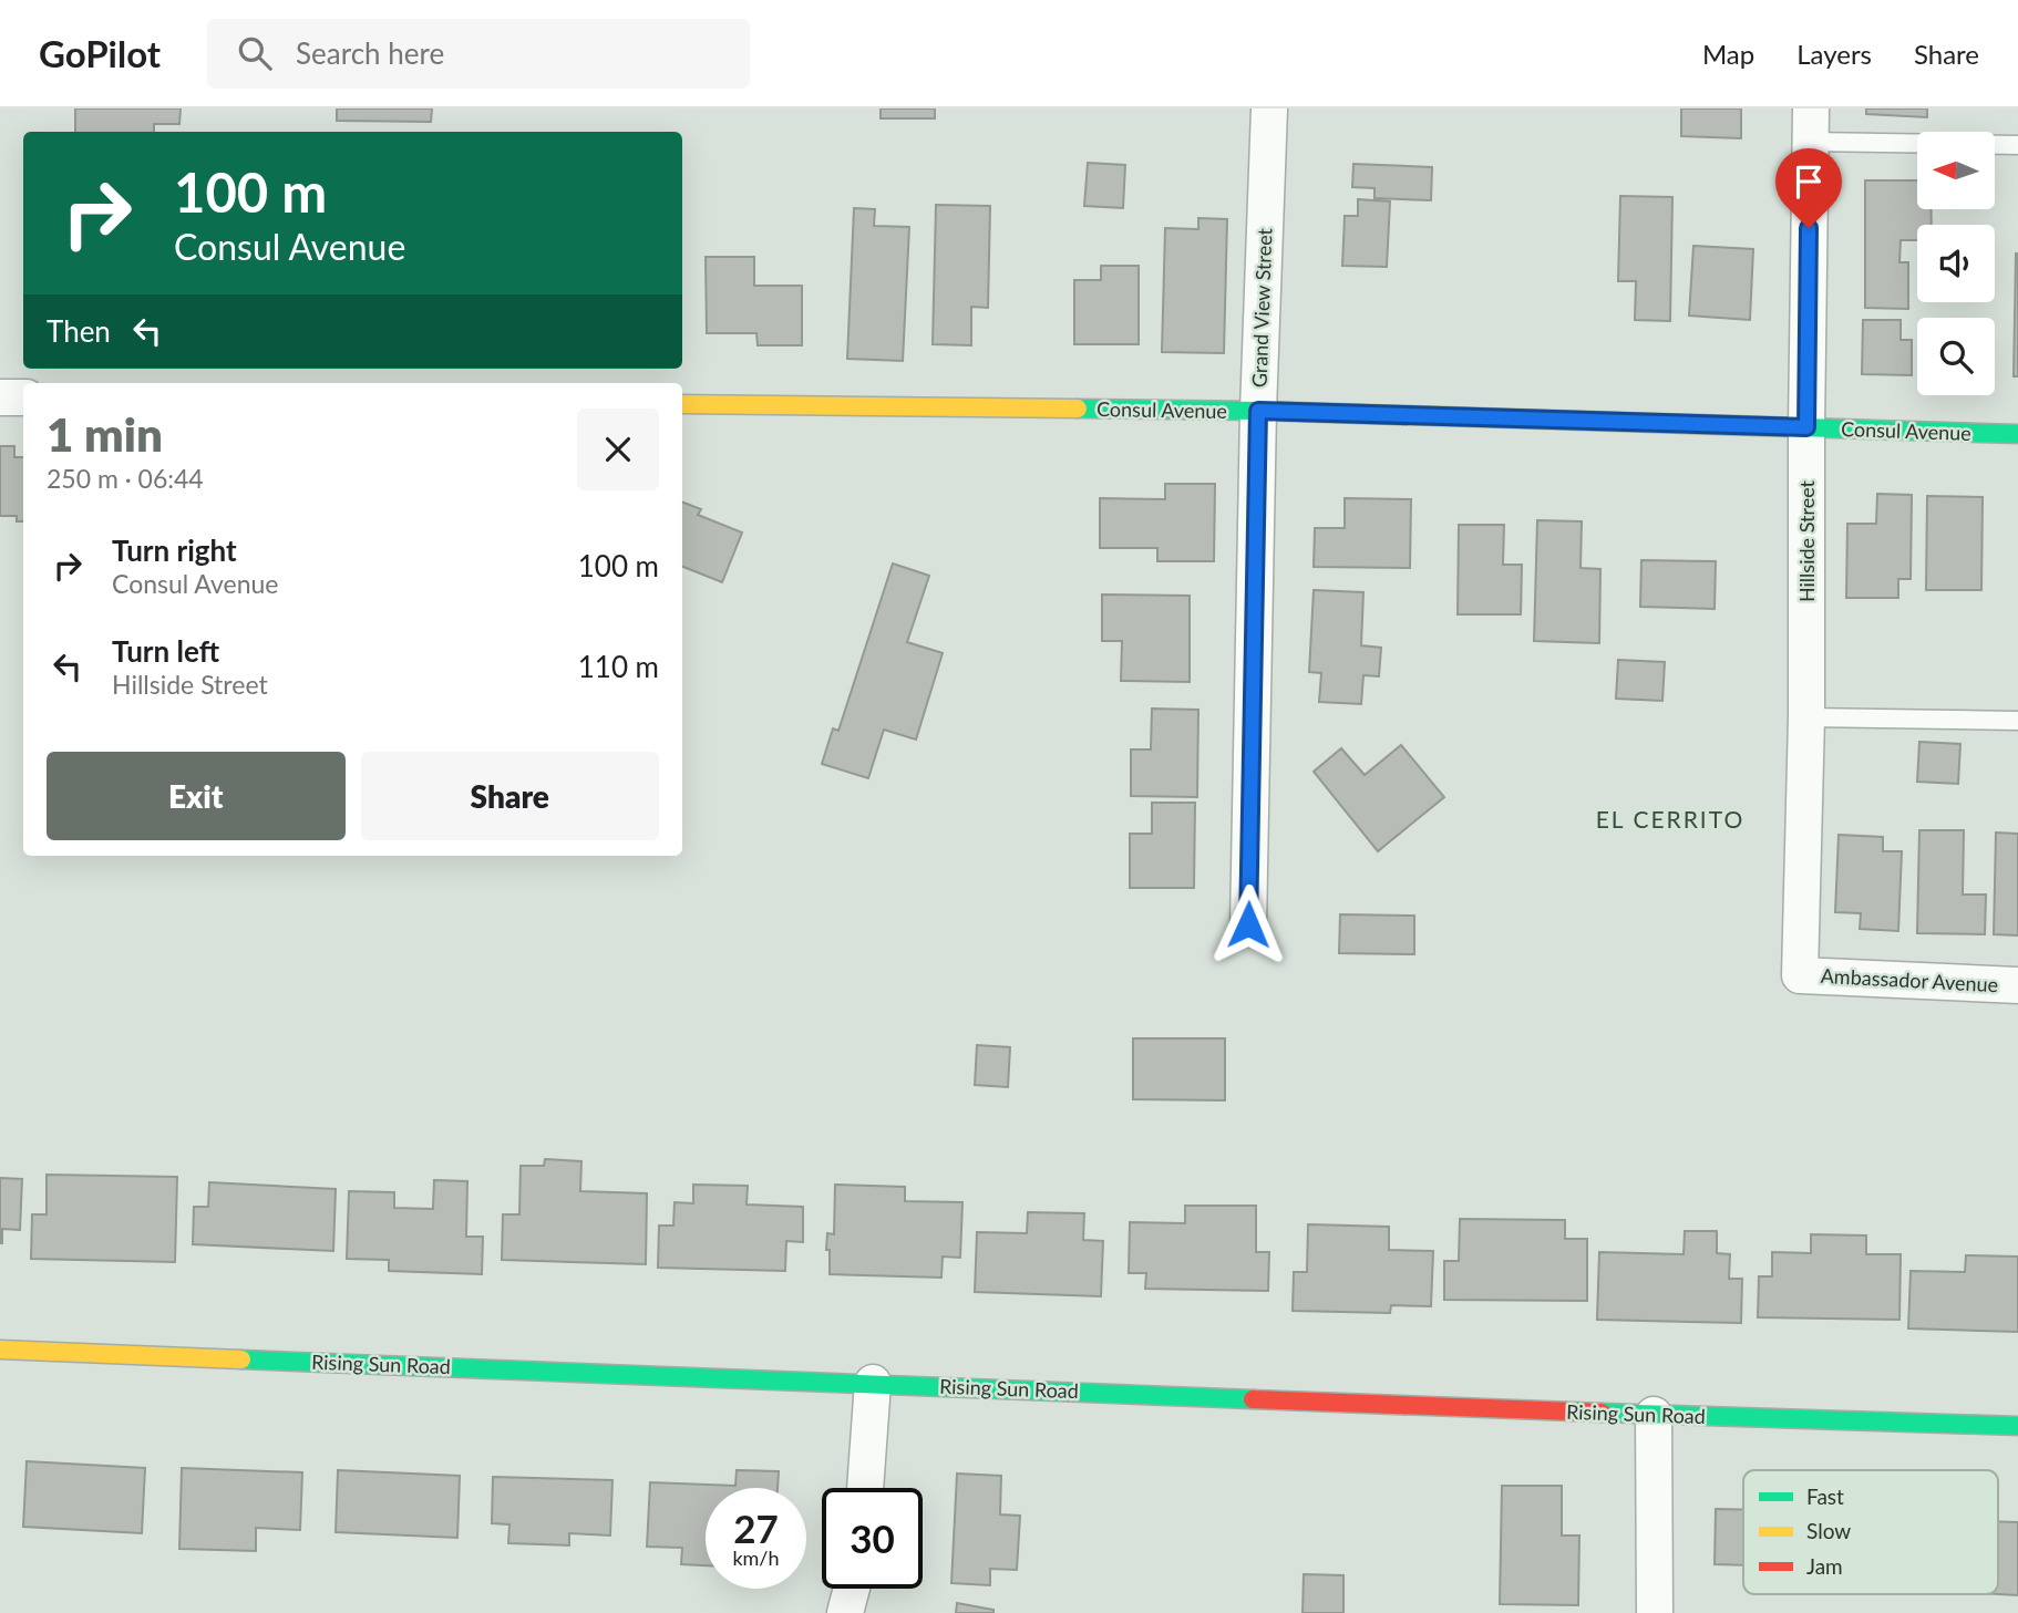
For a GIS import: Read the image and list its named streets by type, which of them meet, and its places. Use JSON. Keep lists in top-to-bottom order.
{
  "streets": {
    "street": [
      "Grand View Street",
      "Consul Avenue",
      "Hillside Street",
      "Ambassador Avenue",
      "Rising Sun Road"
    ]
  },
  "crossings": [
    ["Grand View Street", "Consul Avenue"],
    ["Consul Avenue", "Hillside Street"],
    ["Hillside Street", "Ambassador Avenue"]
  ],
  "districts": ["EL CERRITO"],
  "legend": ["Fast", "Slow", "Jam"],
  "north": "left",
  "page": {
    "header": "GoPilot",
    "search": "Search here",
    "nav": ["Map", "Layers", "Share"],
    "turn": ["100 m", "Consul Avenue"],
    "then": "Then",
    "heading": ["1 min", "250 m · 06:44"],
    "list": [
      {
        "name": "Turn right",
        "note": "Consul Avenue",
        "value": "100 m"
      },
      {
        "name": "Turn left",
        "note": "Hillside Street",
        "value": "110 m"
      }
    ],
    "buttons": ["Exit", "Share"],
    "speed": "27 km/h",
    "limit": "30"
  }
}
